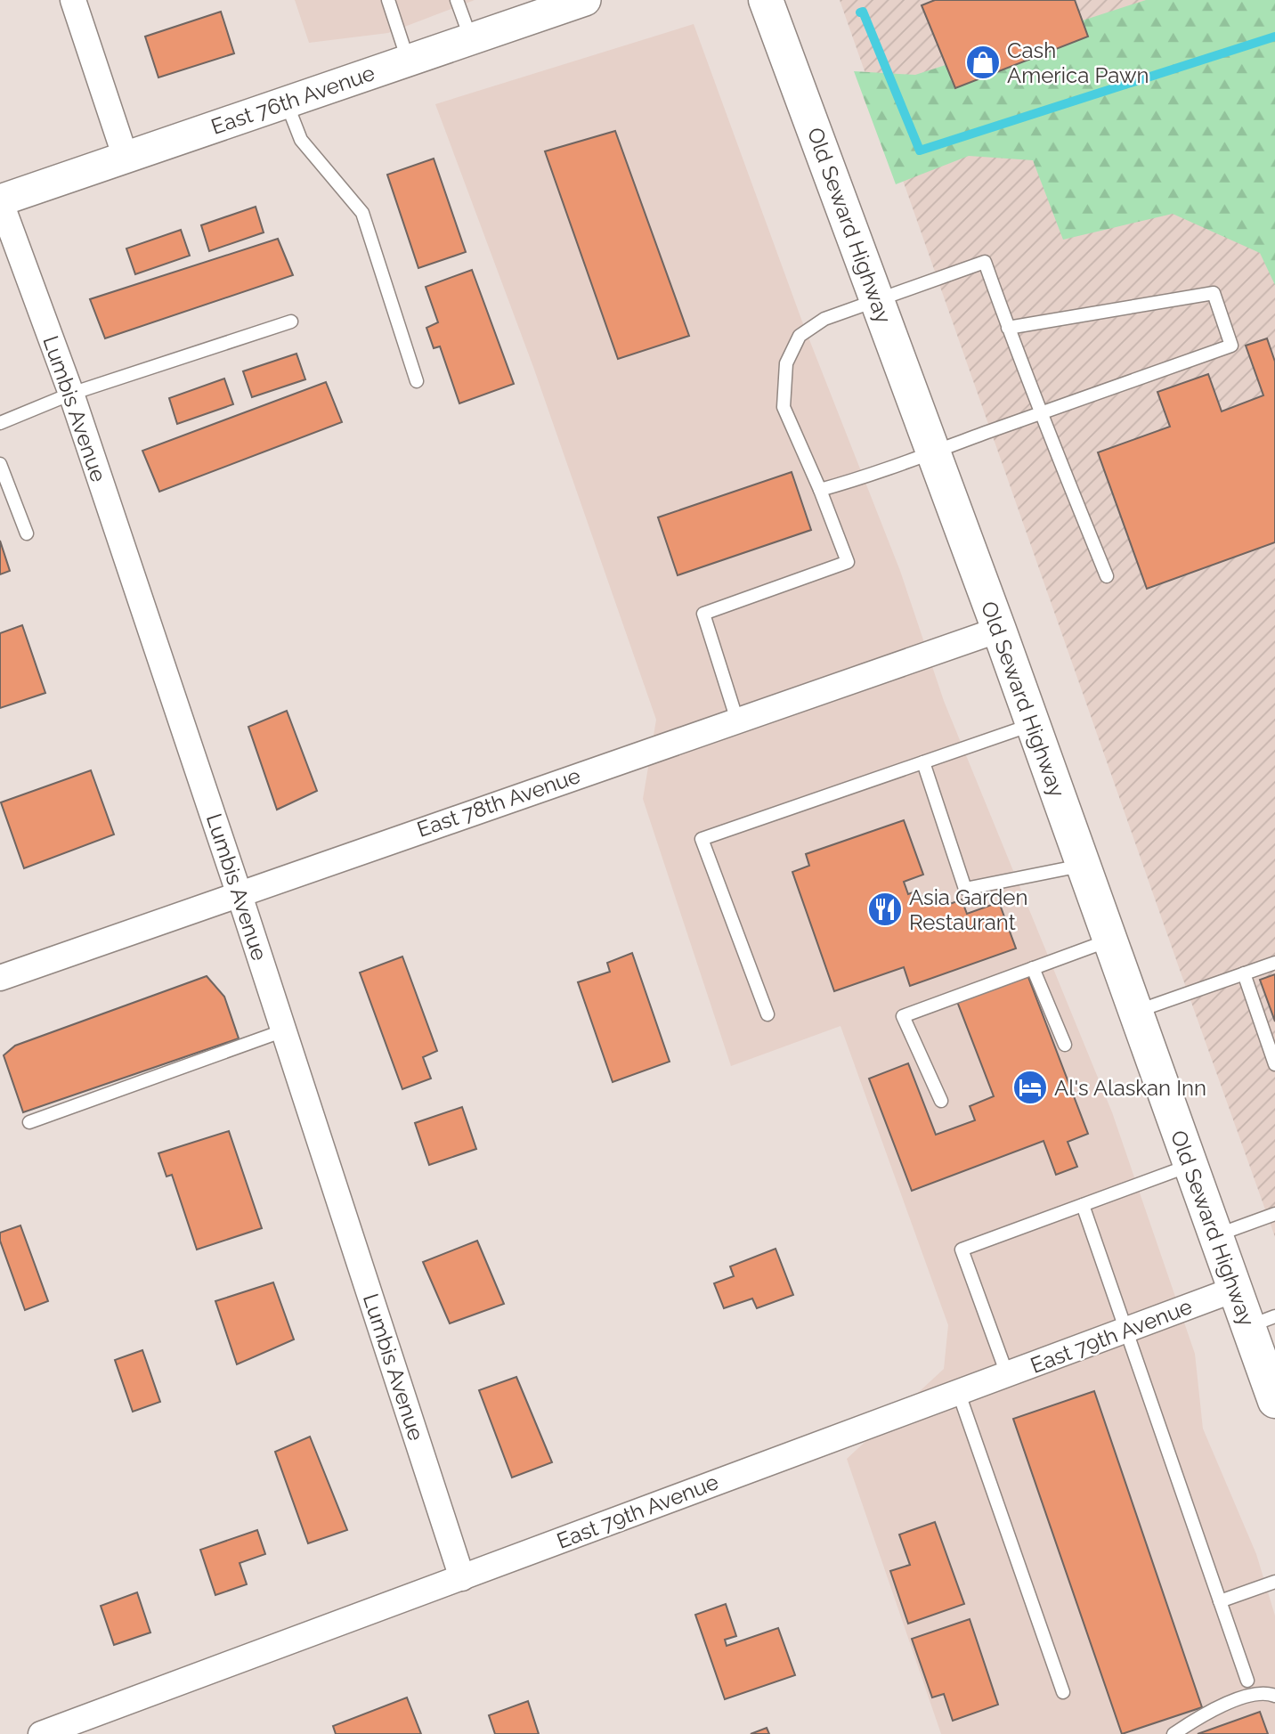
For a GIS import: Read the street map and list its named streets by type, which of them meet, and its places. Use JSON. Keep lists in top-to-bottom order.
{
  "streets": {
    "main road": ["Old Seward Highway"],
    "street": [
      "East 76th Avenue",
      "Lumbis Avenue",
      "East 78th Avenue",
      "East 79th Avenue"
    ]
  },
  "crossings": [
    ["East 76th Avenue", "Lumbis Avenue"],
    ["Old Seward Highway", "East 78th Avenue"],
    ["Old Seward Highway", "East 79th Avenue"],
    ["Lumbis Avenue", "East 78th Avenue"],
    ["Lumbis Avenue", "East 79th Avenue"]
  ],
  "places": {
    "shop": ["Cash America Pawn"],
    "restaurant": ["Asia Garden Restaurant"],
    "hotel": ["Al's Alaskan Inn"]
  }
}
